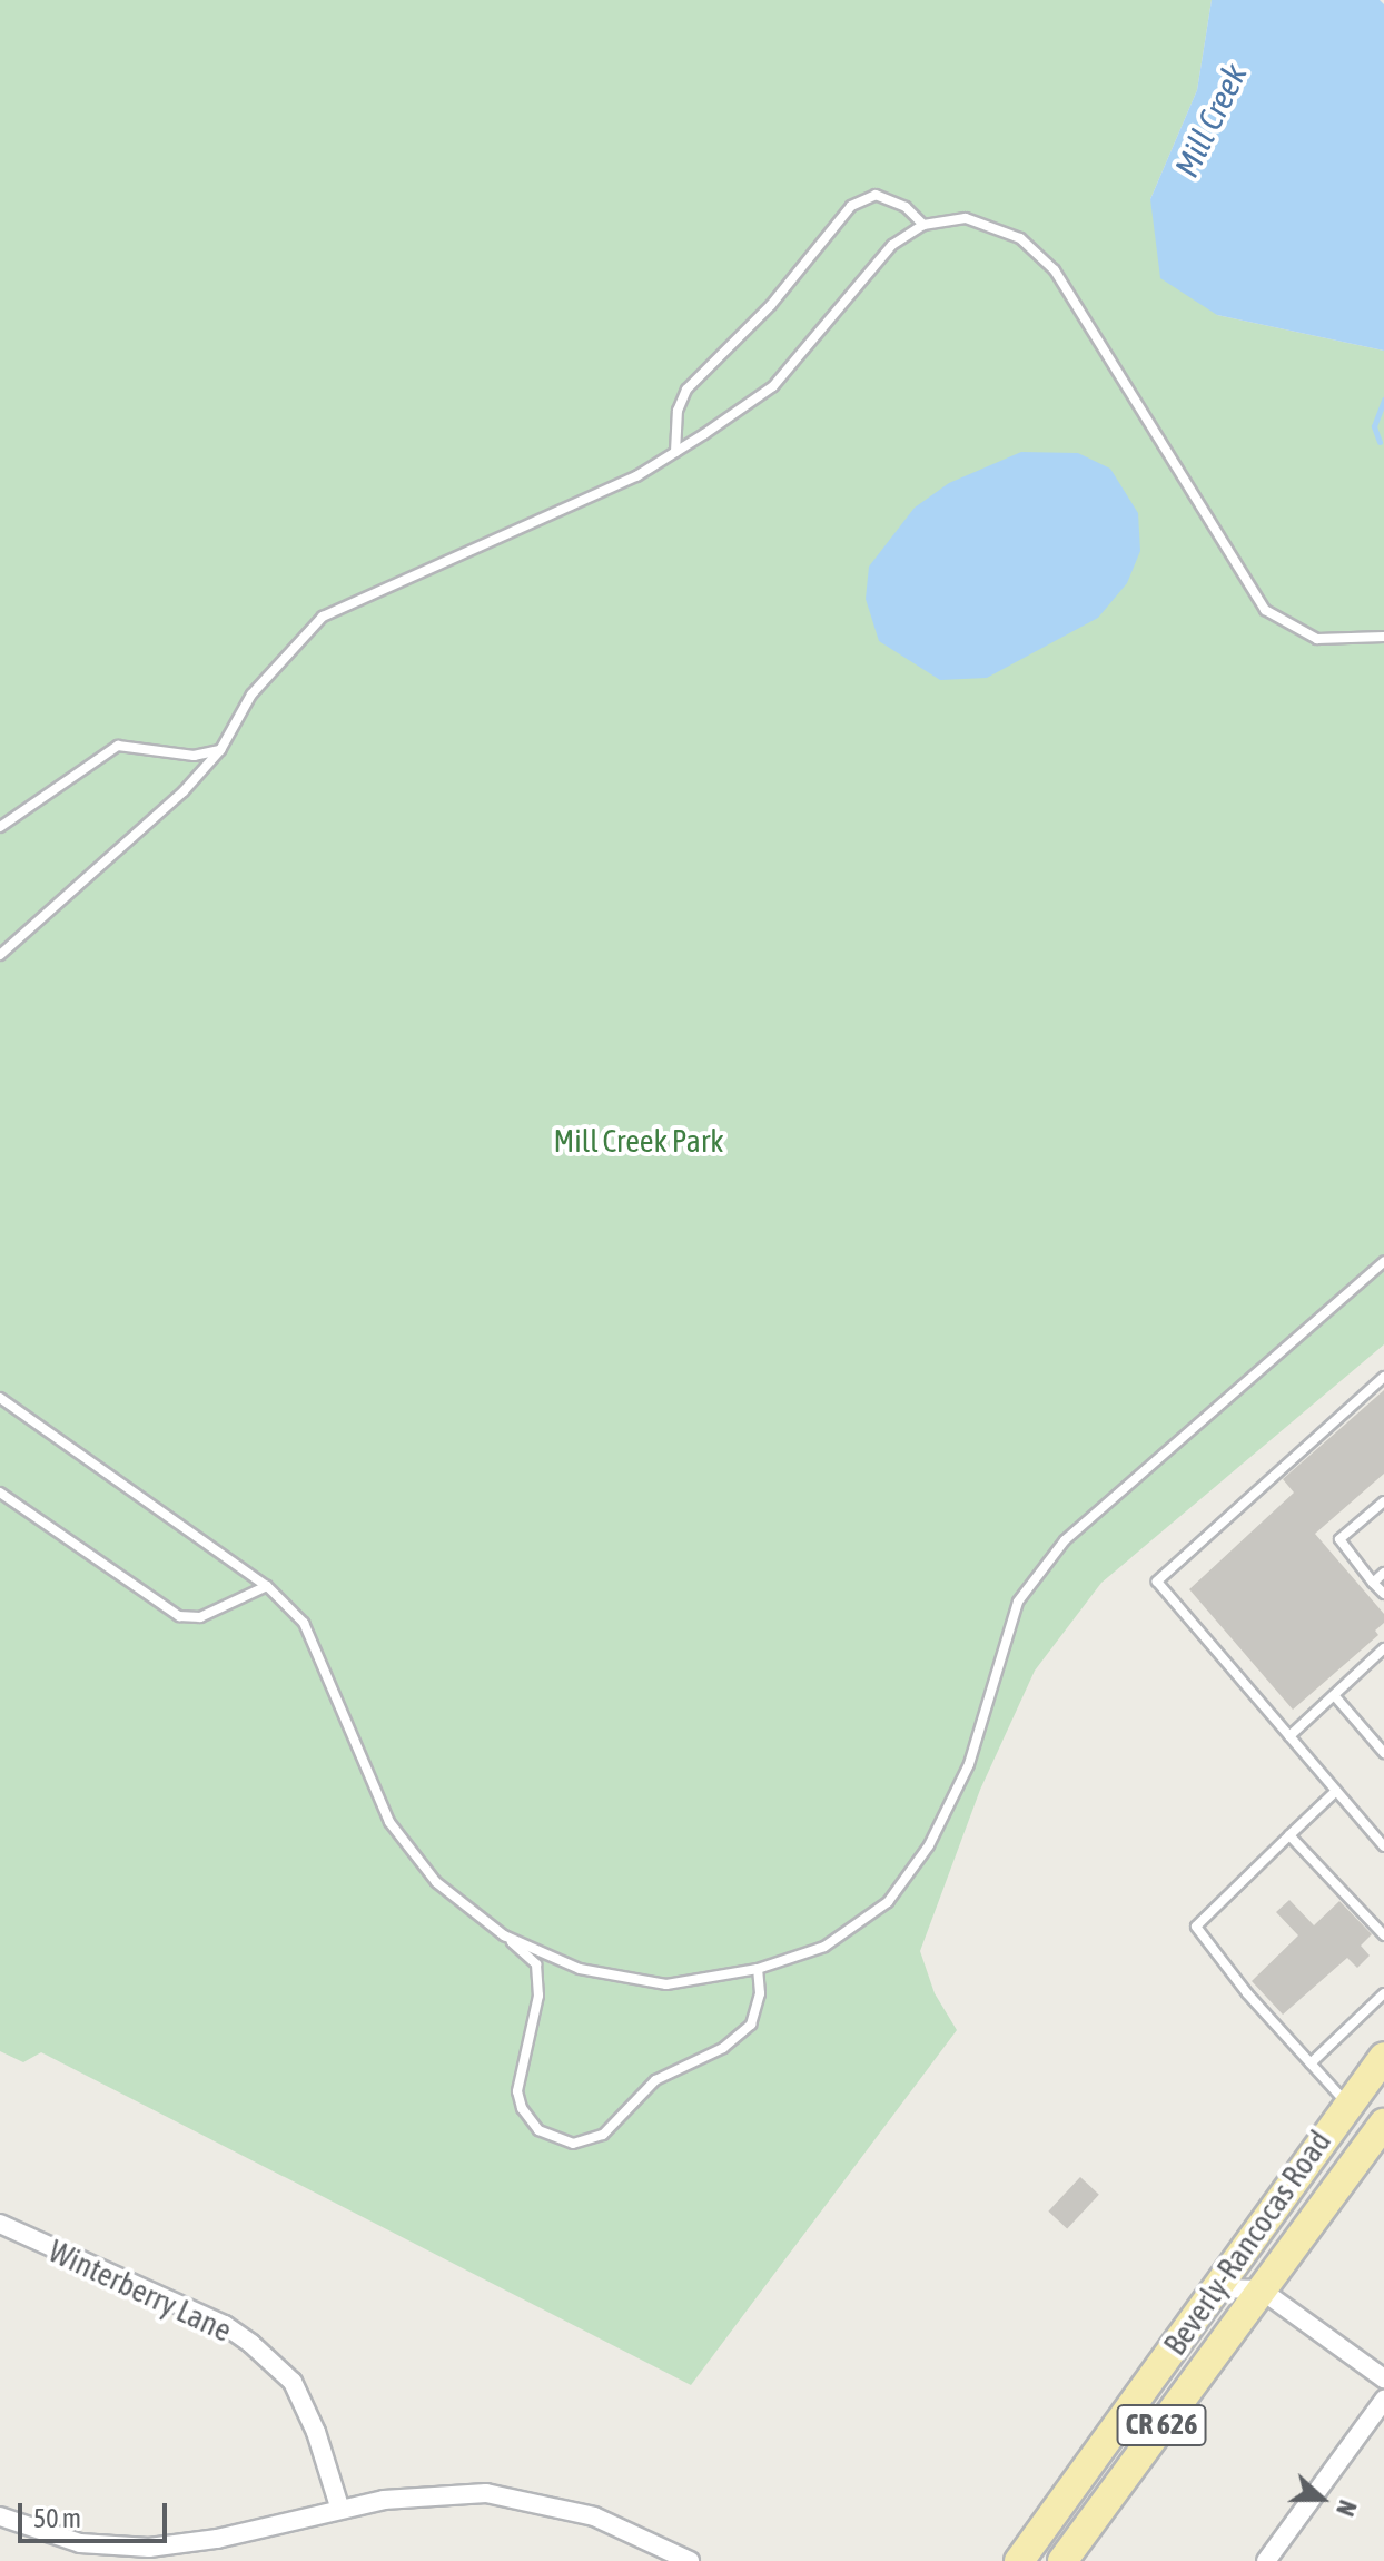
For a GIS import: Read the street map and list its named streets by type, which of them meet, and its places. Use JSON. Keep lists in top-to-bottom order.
{
  "streets": {
    "main road": ["Beverly-Rancocas Road", "CR 626"],
    "street": ["Winterberry Lane"]
  },
  "water": ["Mill Creek"],
  "parks": ["Mill Creek Park"],
  "scale_bar": "50 m",
  "north": "right"
}
